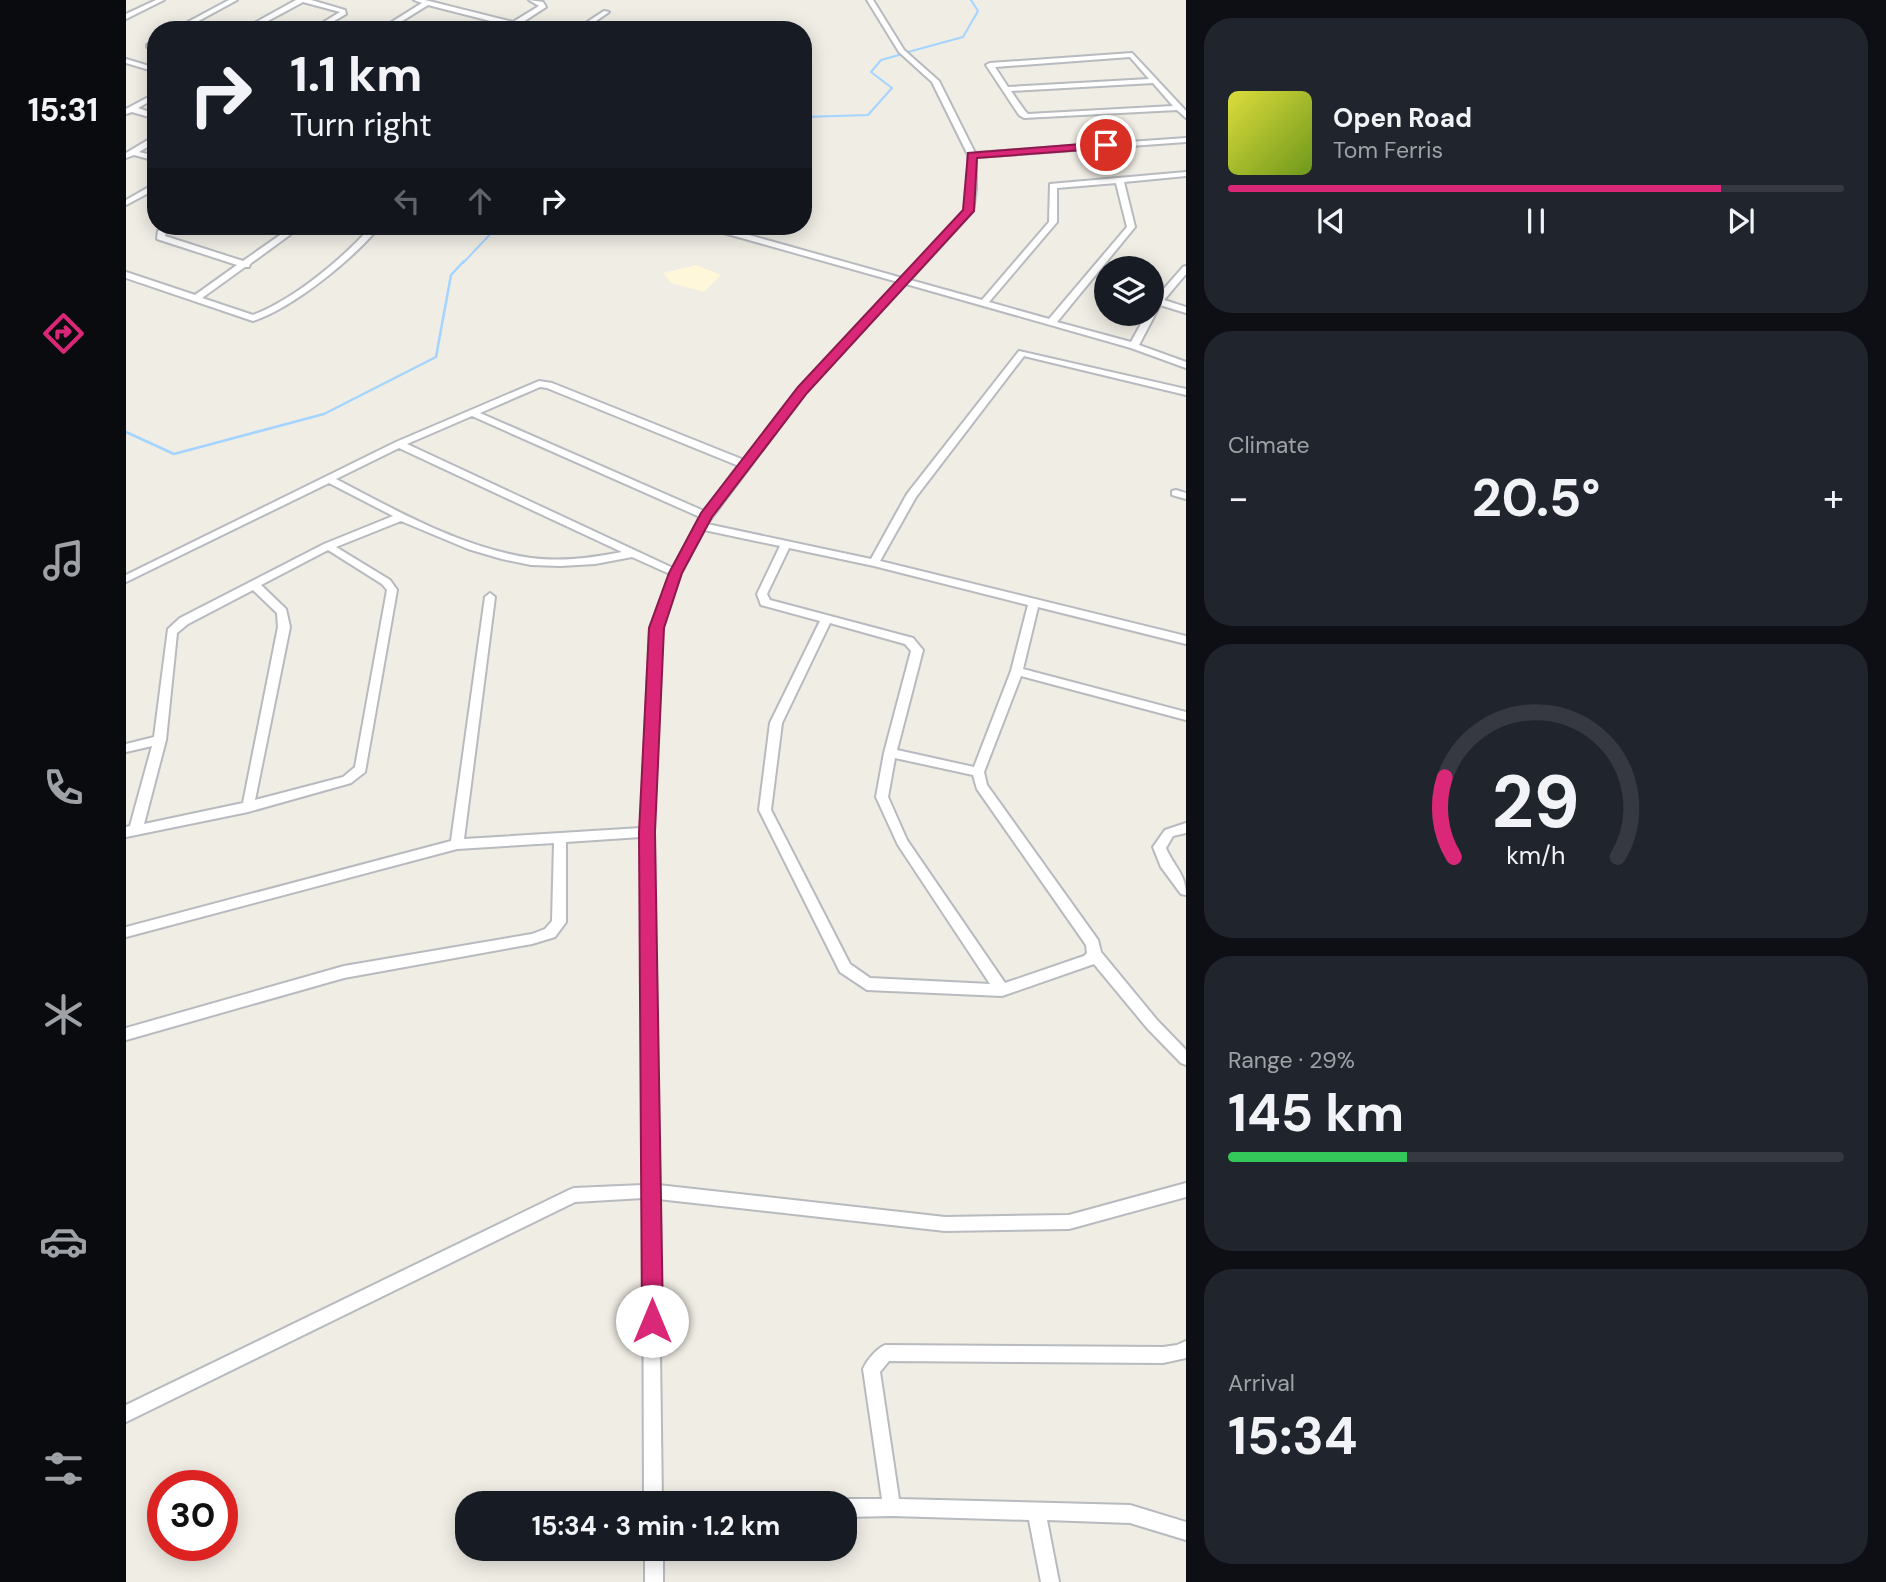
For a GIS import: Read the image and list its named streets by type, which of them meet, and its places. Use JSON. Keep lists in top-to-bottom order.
{
  "page": {
    "tabs": "15:31",
    "turn": ["1.1 km", "Turn right"],
    "song": ["Open Road", "Tom Ferris"],
    "tile": [
      "Climate",
      ["Range · 29%", "145 km"],
      ["Arrival", "15:34"]
    ],
    "heat": ["−", "20.5°", "+"],
    "limit": "30",
    "trip": "15:34 · 3 min · 1.2 km",
    "gauge": ["29", "km/h"]
  }
}
